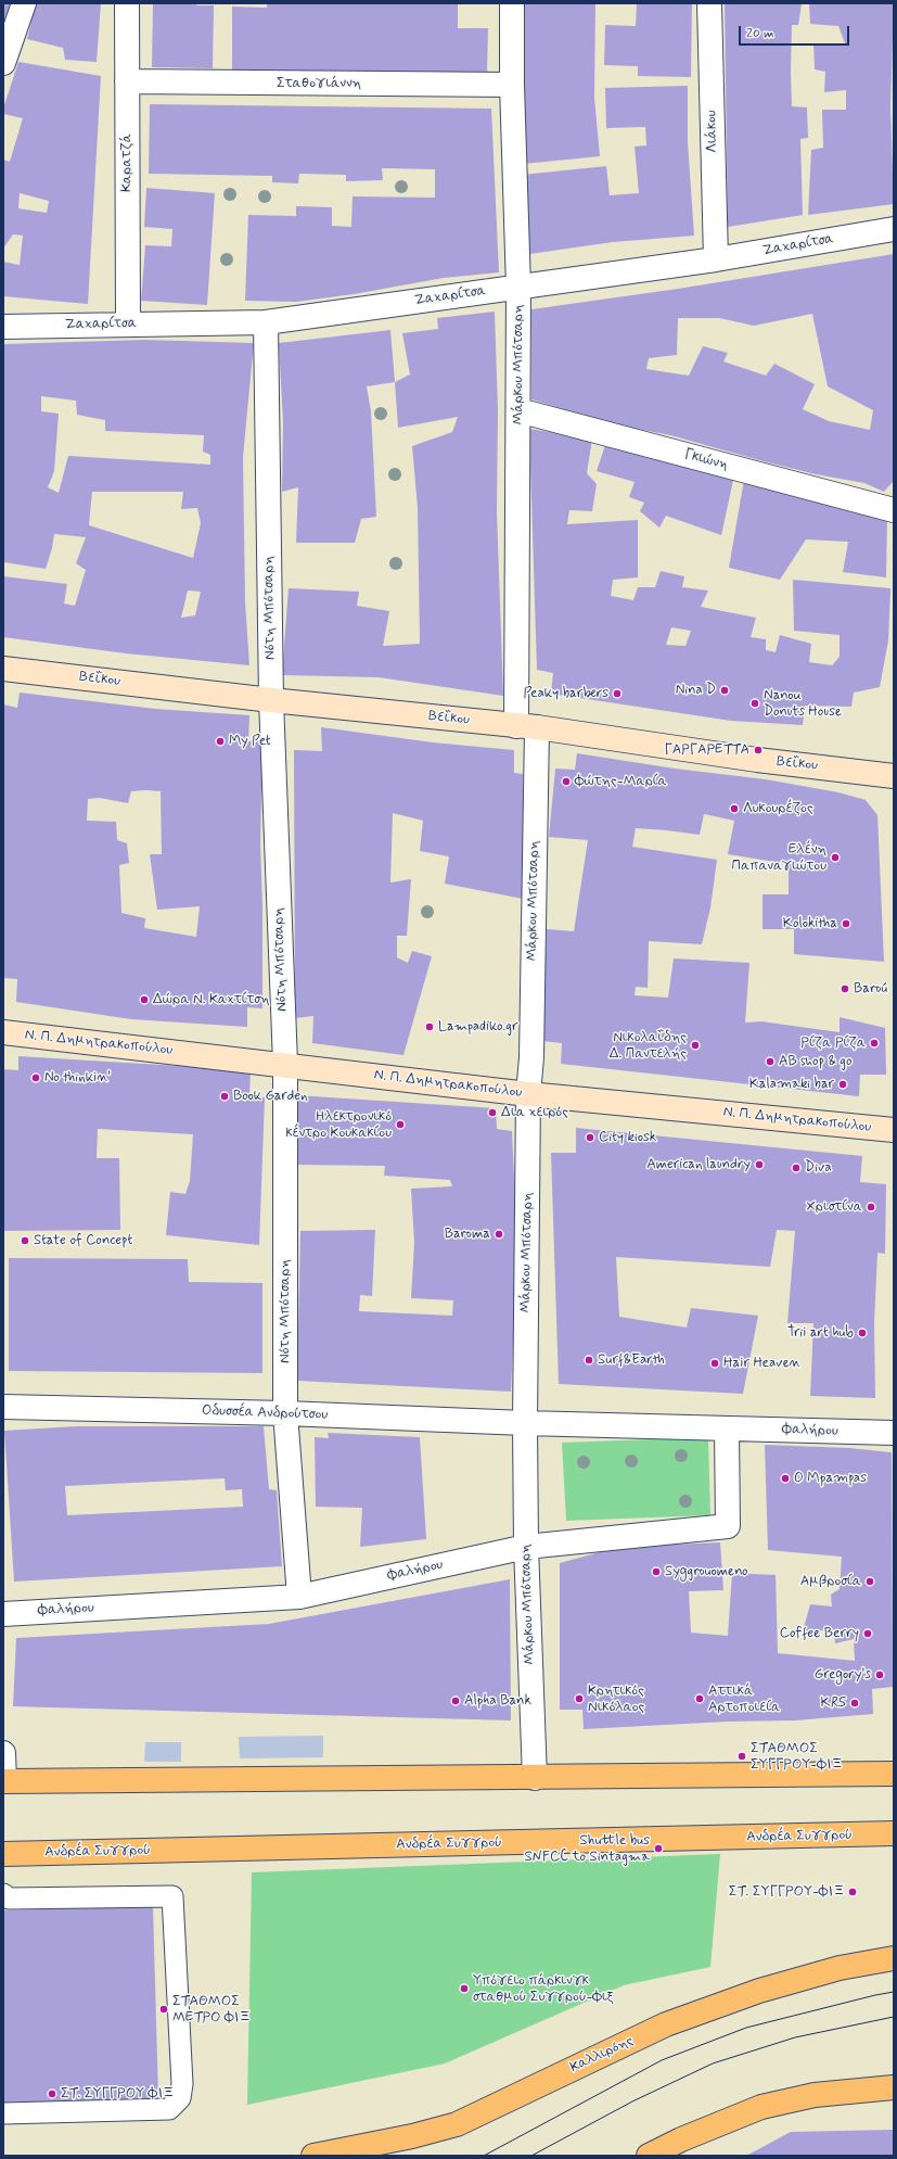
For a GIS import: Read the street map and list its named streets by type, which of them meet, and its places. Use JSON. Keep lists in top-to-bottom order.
{
  "streets": {
    "main road": ["Ανδρέα Συγγρού", "Καλλιρόης"],
    "street": [
      "Σταθογιάννη",
      "Λιάκου",
      "Καρατζά",
      "Ζαχαρίτσα",
      "Μάρκου Μπότσαρη",
      "Γκιώνη",
      "Νότη Μπότσαρη",
      "Βεΐκου",
      "Ν. Π. Δημητρακοπούλου",
      "Οδυσσέα Ανδρούτσου",
      "Φαλήρου"
    ]
  },
  "crossings": [
    ["Σταθογιάννη", "Καρατζά"],
    ["Σταθογιάννη", "Μάρκου Μπότσαρη"],
    ["Λιάκου", "Ζαχαρίτσα"],
    ["Καρατζά", "Ζαχαρίτσα"],
    ["Ζαχαρίτσα", "Μάρκου Μπότσαρη"],
    ["Ζαχαρίτσα", "Νότη Μπότσαρη"],
    ["Μάρκου Μπότσαρη", "Γκιώνη"],
    ["Μάρκου Μπότσαρη", "Βεΐκου"],
    ["Μάρκου Μπότσαρη", "Ν. Π. Δημητρακοπούλου"],
    ["Μάρκου Μπότσαρη", "Οδυσσέα Ανδρούτσου"],
    ["Μάρκου Μπότσαρη", "Φαλήρου"],
    ["Νότη Μπότσαρη", "Βεΐκου"],
    ["Νότη Μπότσαρη", "Ν. Π. Δημητρακοπούλου"],
    ["Νότη Μπότσαρη", "Οδυσσέα Ανδρούτσου"],
    ["Νότη Μπότσαρη", "Φαλήρου"],
    ["Οδυσσέα Ανδρούτσου", "Φαλήρου"]
  ],
  "places": [
    "Nina D",
    "Peaky barbers",
    "Nanou Donuts House",
    "My Pet",
    "ΓΑΡΓΑΡΕΤΤΑ",
    "Φώτης-Μαρία",
    "Λυκουρέζος",
    "Ελένη Παπαναγιώτου",
    "Kolokitha",
    "Baroú",
    "Δώρα Ν. Καχτίτση",
    "Lampadiko.gr",
    "Ρίζα Ρίζα",
    "Νικολαΐδης Δ. Παντελής",
    "AB shop & go",
    "No thinkin'",
    "Kalamaki bar",
    "Book Garden",
    "Δια χειρός",
    "Ηλεκτρονικό κέντρο Κουκακίου",
    "City kiosk",
    "American laundry",
    "Diva",
    "Χριστίνα",
    "Baroma",
    "State of Concept",
    "Trii art hub",
    "Surf&Earth",
    "Hair Heaven",
    "O Mpampas",
    "Syggrouomeno",
    "Αμβροσία",
    "Coffee Berry",
    "Gregory's",
    "Κρητικός Νικόλαος",
    "Αττικά Αρτοποιεία",
    "Alpha Bank",
    "KRS",
    "ΣΤΑΘΜΟΣ ΣΥΓΓΡΟΥ-ΦΙΞ",
    "Shuttle bus SNFCC to Sintagma",
    "ΣΤ. ΣΥΓΓΡΟΥ-ΦΙΞ",
    "Υπόγειο πάρκινγκ σταθμού Συγγρού-Φιξ",
    "ΣΤΑΘΜΟΣ ΜΕΤΡΟ ΦΙΞ",
    "ΣΤ. ΣΥΓΓΡΟΥ ΦΙΞ"
  ],
  "scale_bar": "20 m"
}
